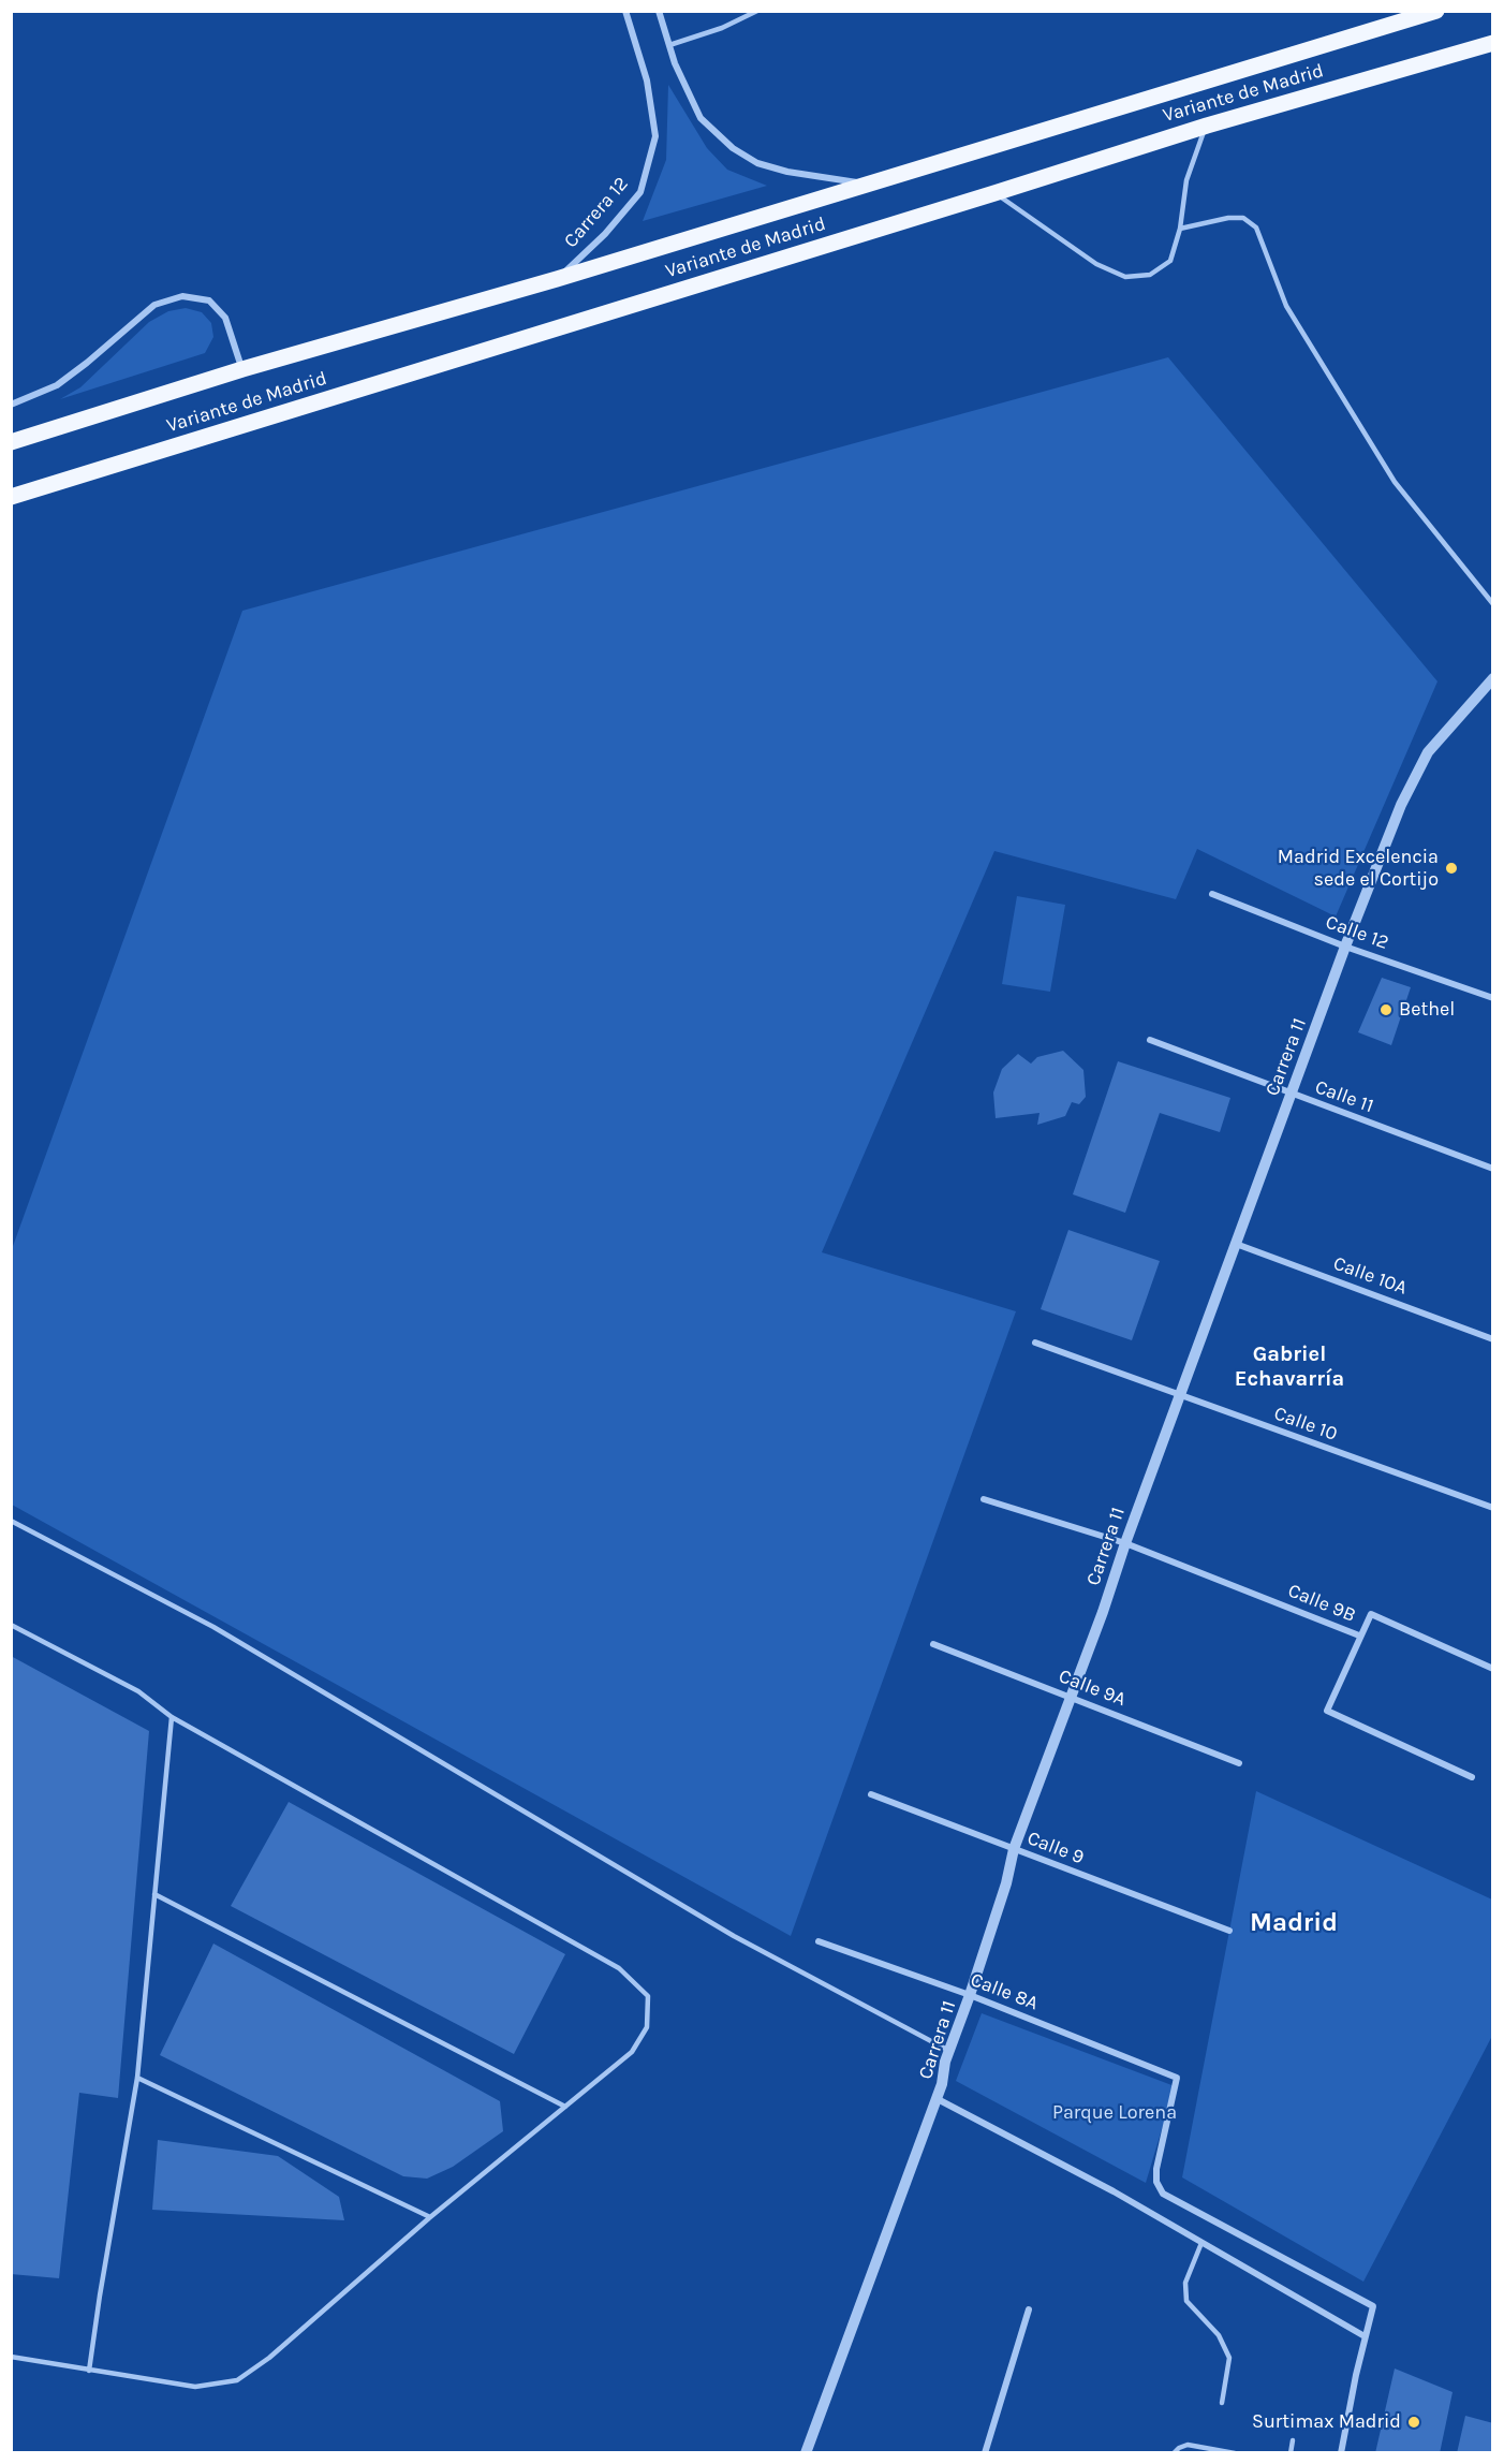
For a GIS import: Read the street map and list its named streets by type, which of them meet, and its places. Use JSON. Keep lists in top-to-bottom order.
{
  "streets": {
    "main road": ["Variante de Madrid"],
    "street": [
      "Carrera 12",
      "Calle 12",
      "Carrera 11",
      "Calle 11",
      "Calle 10A",
      "Calle 10",
      "Calle 9B",
      "Calle 9A",
      "Calle 9",
      "Calle 8A"
    ]
  },
  "crossings": [
    ["Variante de Madrid", "Carrera 12"],
    ["Calle 12", "Carrera 11"],
    ["Carrera 11", "Calle 11"],
    ["Carrera 11", "Calle 10A"],
    ["Carrera 11", "Calle 10"],
    ["Carrera 11", "Calle 9B"],
    ["Carrera 11", "Calle 9A"],
    ["Carrera 11", "Calle 9"],
    ["Carrera 11", "Calle 8A"]
  ],
  "districts": ["Gabriel Echavarría", "Madrid"],
  "parks": ["Parque Lorena"],
  "places": ["Madrid Excelencia sede el Cortijo", "Bethel", "Surtimax Madrid"]
}
